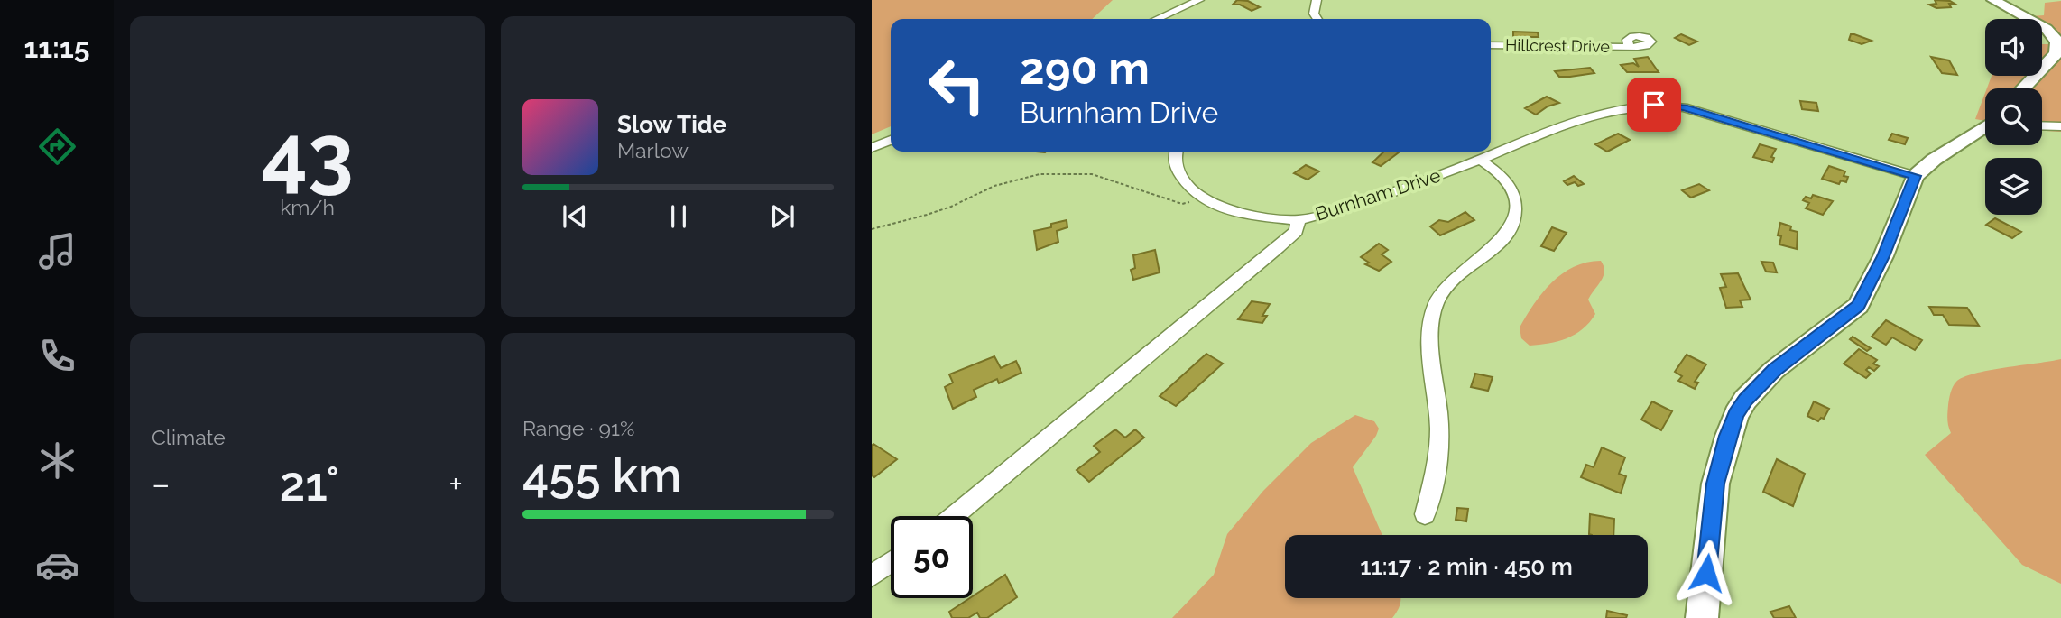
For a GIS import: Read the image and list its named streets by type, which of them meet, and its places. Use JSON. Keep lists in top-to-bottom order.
{
  "streets": {
    "street": ["Hillcrest Drive", "Burnham Drive"]
  },
  "page": {
    "tabs": "11:15",
    "tile": [
      ["43", "km/h"],
      "Climate",
      ["Range · 91%", "455 km"]
    ],
    "turn": ["290 m", "Burnham Drive"],
    "song": ["Slow Tide", "Marlow"],
    "heat": ["−", "21°", "+"],
    "limit": "50",
    "trip": "11:17 · 2 min · 450 m"
  }
}
